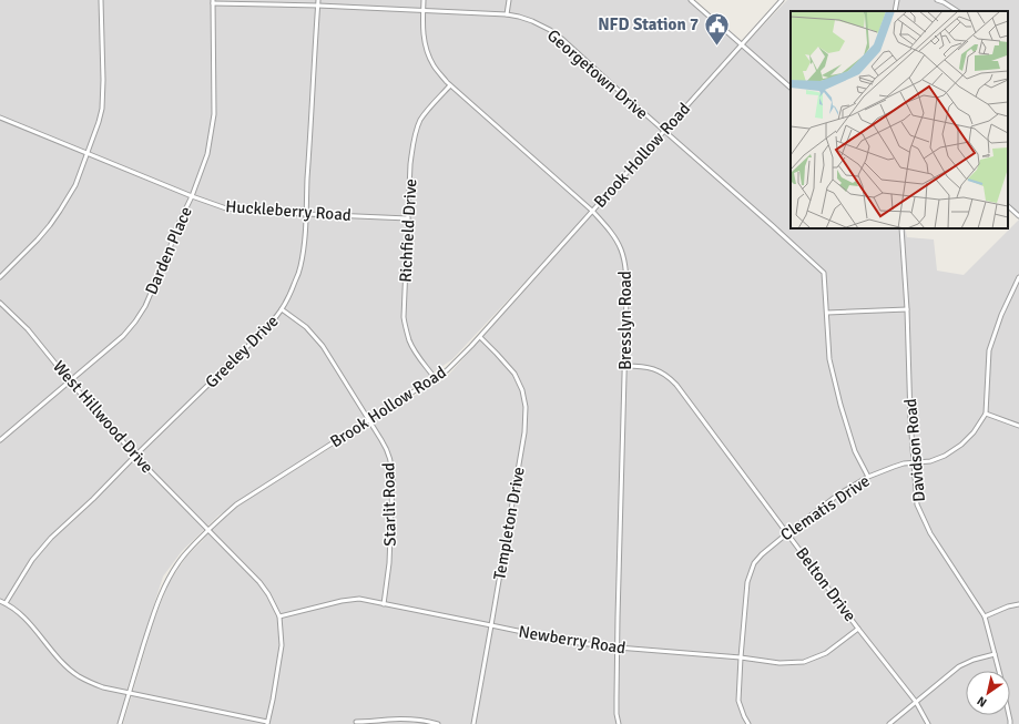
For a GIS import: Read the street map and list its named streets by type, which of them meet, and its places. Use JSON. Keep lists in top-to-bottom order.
{
  "streets": {
    "street": [
      "Georgetown Drive",
      "Brook Hollow Road",
      "Huckleberry Road",
      "Richfield Drive",
      "Darden Place",
      "Bresslyn Road",
      "Greeley Drive",
      "West Hillwood Drive",
      "Davidson Road",
      "Starlit Road",
      "Clematis Drive",
      "Templeton Drive",
      "Belton Drive",
      "Newberry Road"
    ]
  },
  "crossings": [
    ["Georgetown Drive", "Brook Hollow Road"],
    ["Georgetown Drive", "Darden Place"],
    ["Georgetown Drive", "Bresslyn Road"],
    ["Georgetown Drive", "Greeley Drive"],
    ["Georgetown Drive", "Clematis Drive"],
    ["Brook Hollow Road", "Richfield Drive"],
    ["Brook Hollow Road", "Bresslyn Road"],
    ["Brook Hollow Road", "West Hillwood Drive"],
    ["Brook Hollow Road", "Starlit Road"],
    ["Brook Hollow Road", "Templeton Drive"],
    ["Huckleberry Road", "Richfield Drive"],
    ["Huckleberry Road", "Darden Place"],
    ["Huckleberry Road", "Greeley Drive"],
    ["Richfield Drive", "Bresslyn Road"],
    ["Darden Place", "West Hillwood Drive"],
    ["Bresslyn Road", "Belton Drive"],
    ["Bresslyn Road", "Newberry Road"],
    ["Greeley Drive", "West Hillwood Drive"],
    ["Greeley Drive", "Starlit Road"],
    ["West Hillwood Drive", "Newberry Road"],
    ["Davidson Road", "Clematis Drive"],
    ["Starlit Road", "Newberry Road"],
    ["Clematis Drive", "Belton Drive"],
    ["Clematis Drive", "Newberry Road"],
    ["Templeton Drive", "Newberry Road"],
    ["Belton Drive", "Newberry Road"]
  ],
  "places": {
    "public building": ["NFD Station 7"]
  },
  "north": "bottom left"
}
